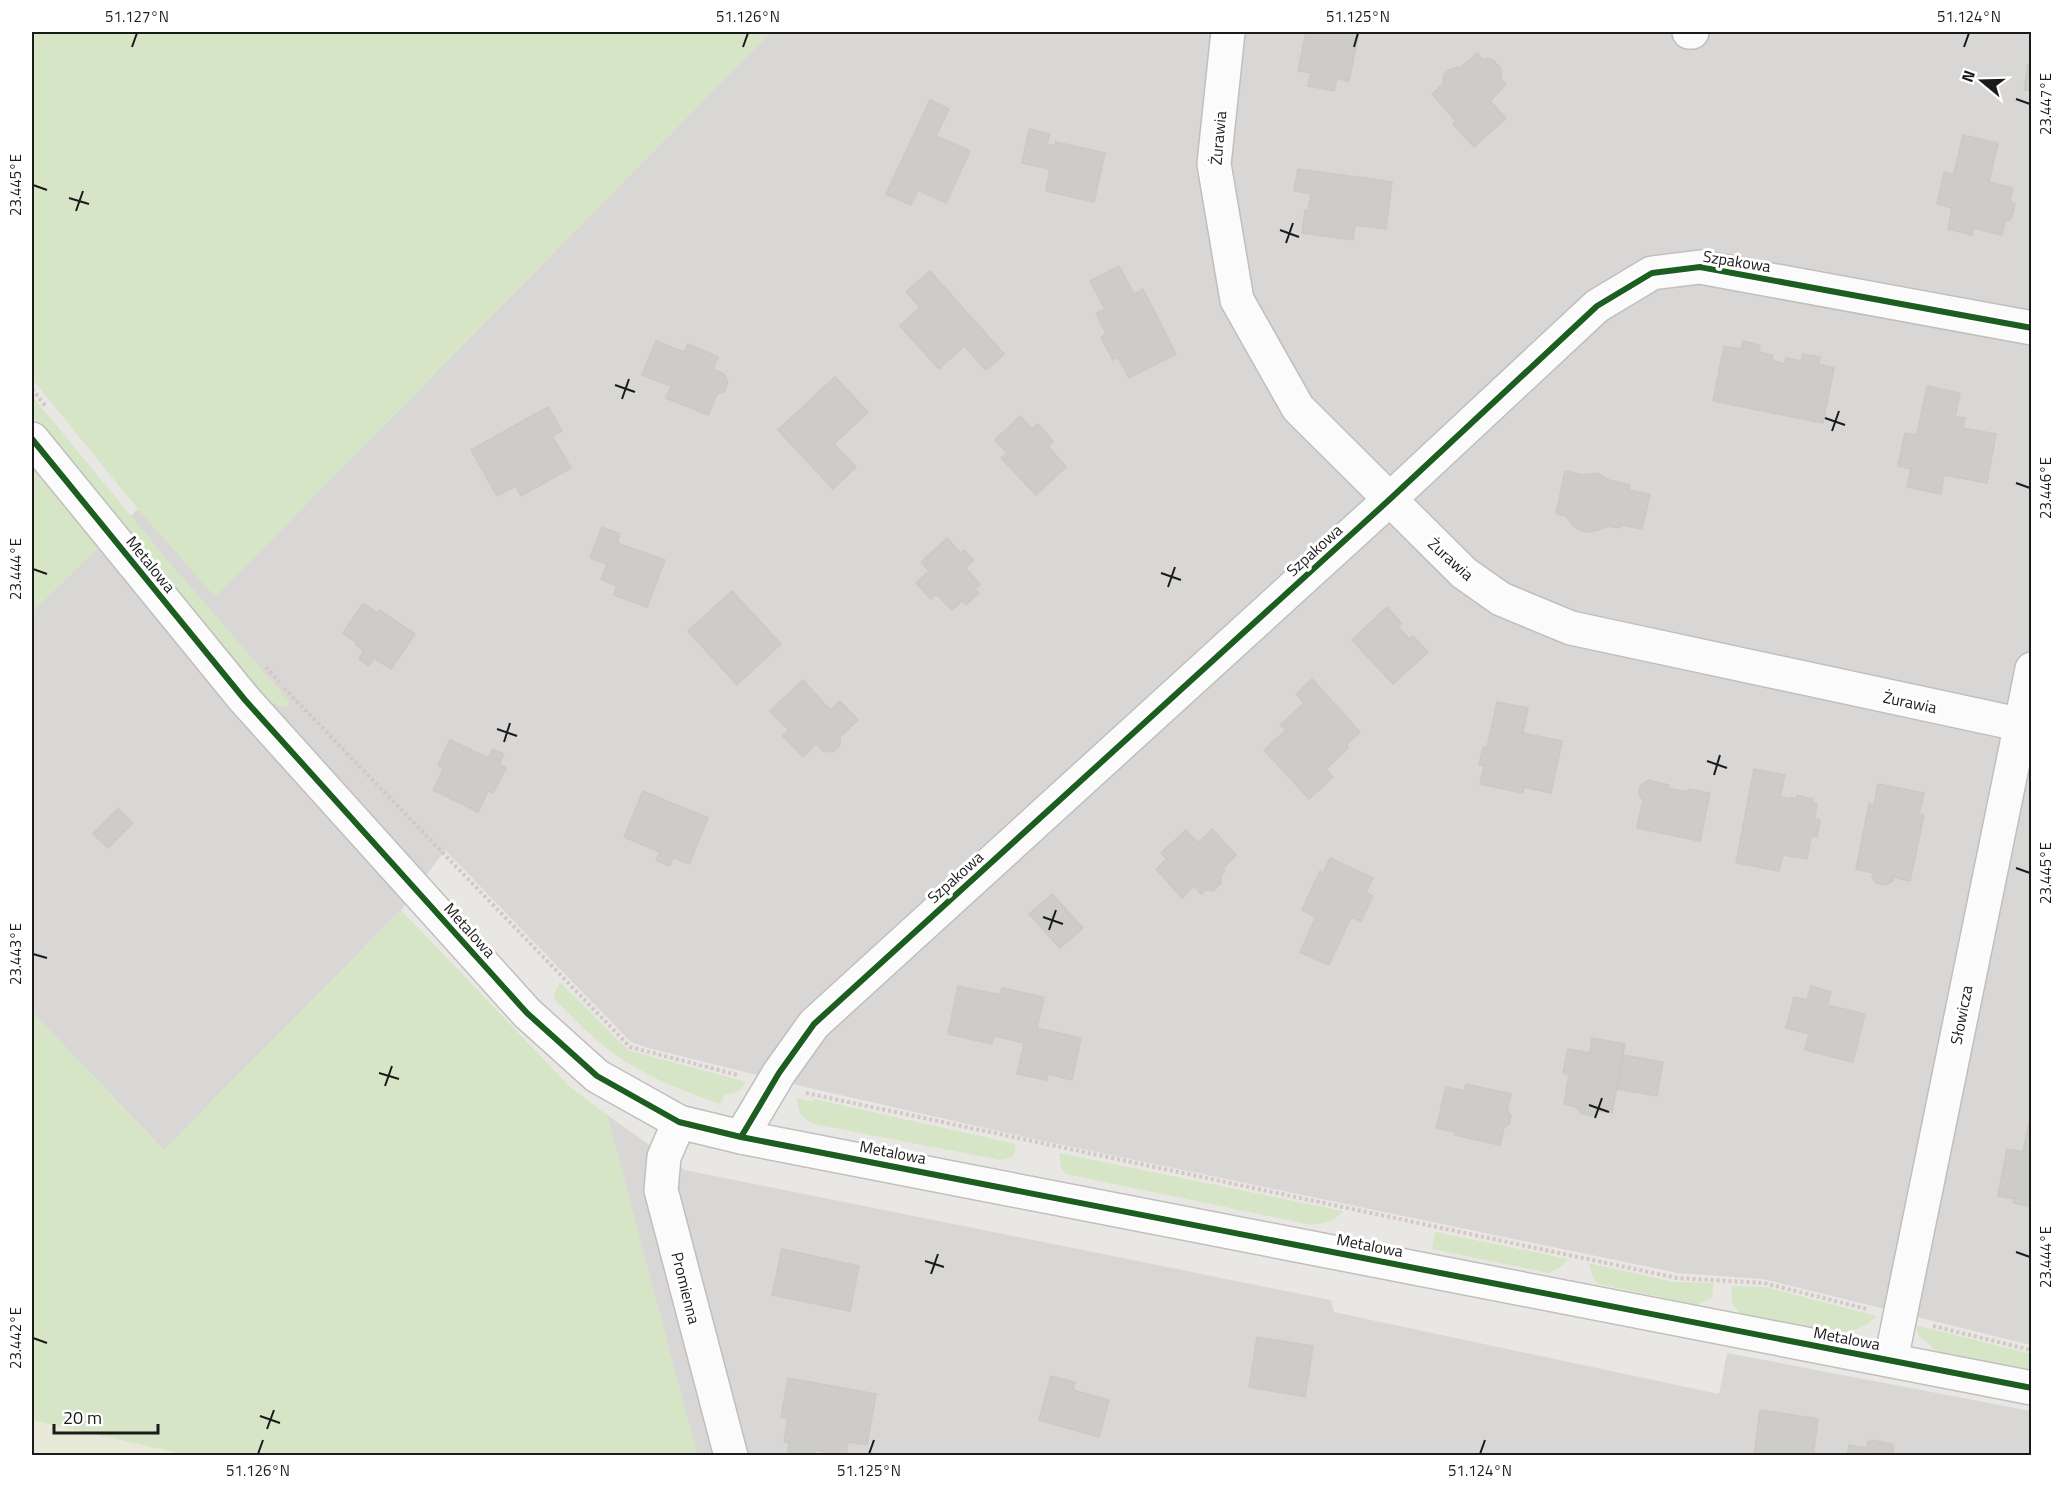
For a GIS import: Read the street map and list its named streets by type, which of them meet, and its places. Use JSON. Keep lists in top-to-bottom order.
{
  "streets": {
    "street": [
      "Żurawia",
      "Szpakowa",
      "Metalowa",
      "Słowicza",
      "Promienna"
    ]
  },
  "crossings": [
    ["Żurawia", "Szpakowa"],
    ["Żurawia", "Słowicza"],
    ["Szpakowa", "Metalowa"],
    ["Metalowa", "Słowicza"],
    ["Metalowa", "Promienna"]
  ],
  "scale_bar": "20 m",
  "north": "left",
  "coordinates": [
    "51.127°N",
    "51.126°N",
    "51.125°N",
    "51.124°N",
    "23.447°E",
    "23.445°E",
    "23.446°E",
    "23.444°E",
    "23.443°E",
    "23.442°E"
  ]
}
